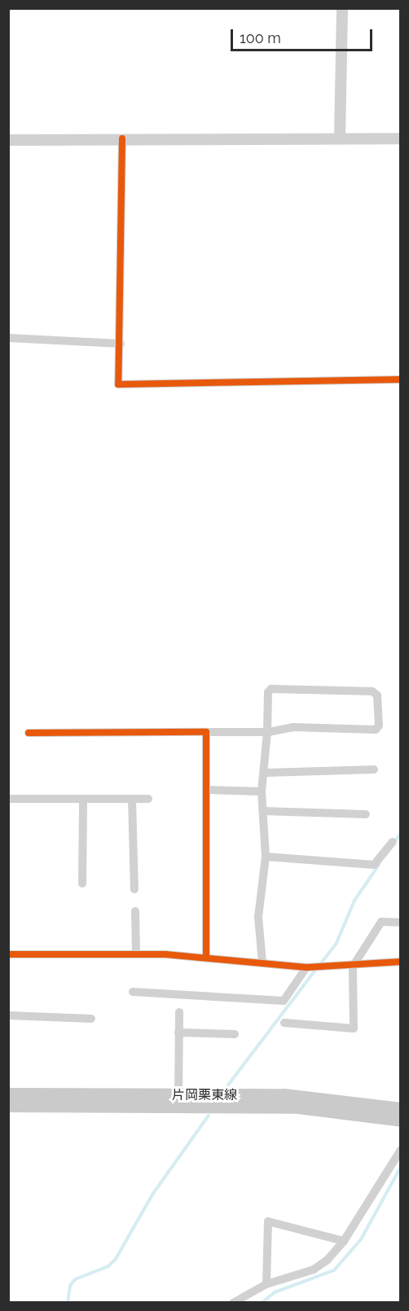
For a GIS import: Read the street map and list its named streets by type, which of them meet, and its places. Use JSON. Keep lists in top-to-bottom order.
{
  "streets": {
    "main road": ["片岡栗東線"]
  },
  "scale_bar": "100 m"
}
